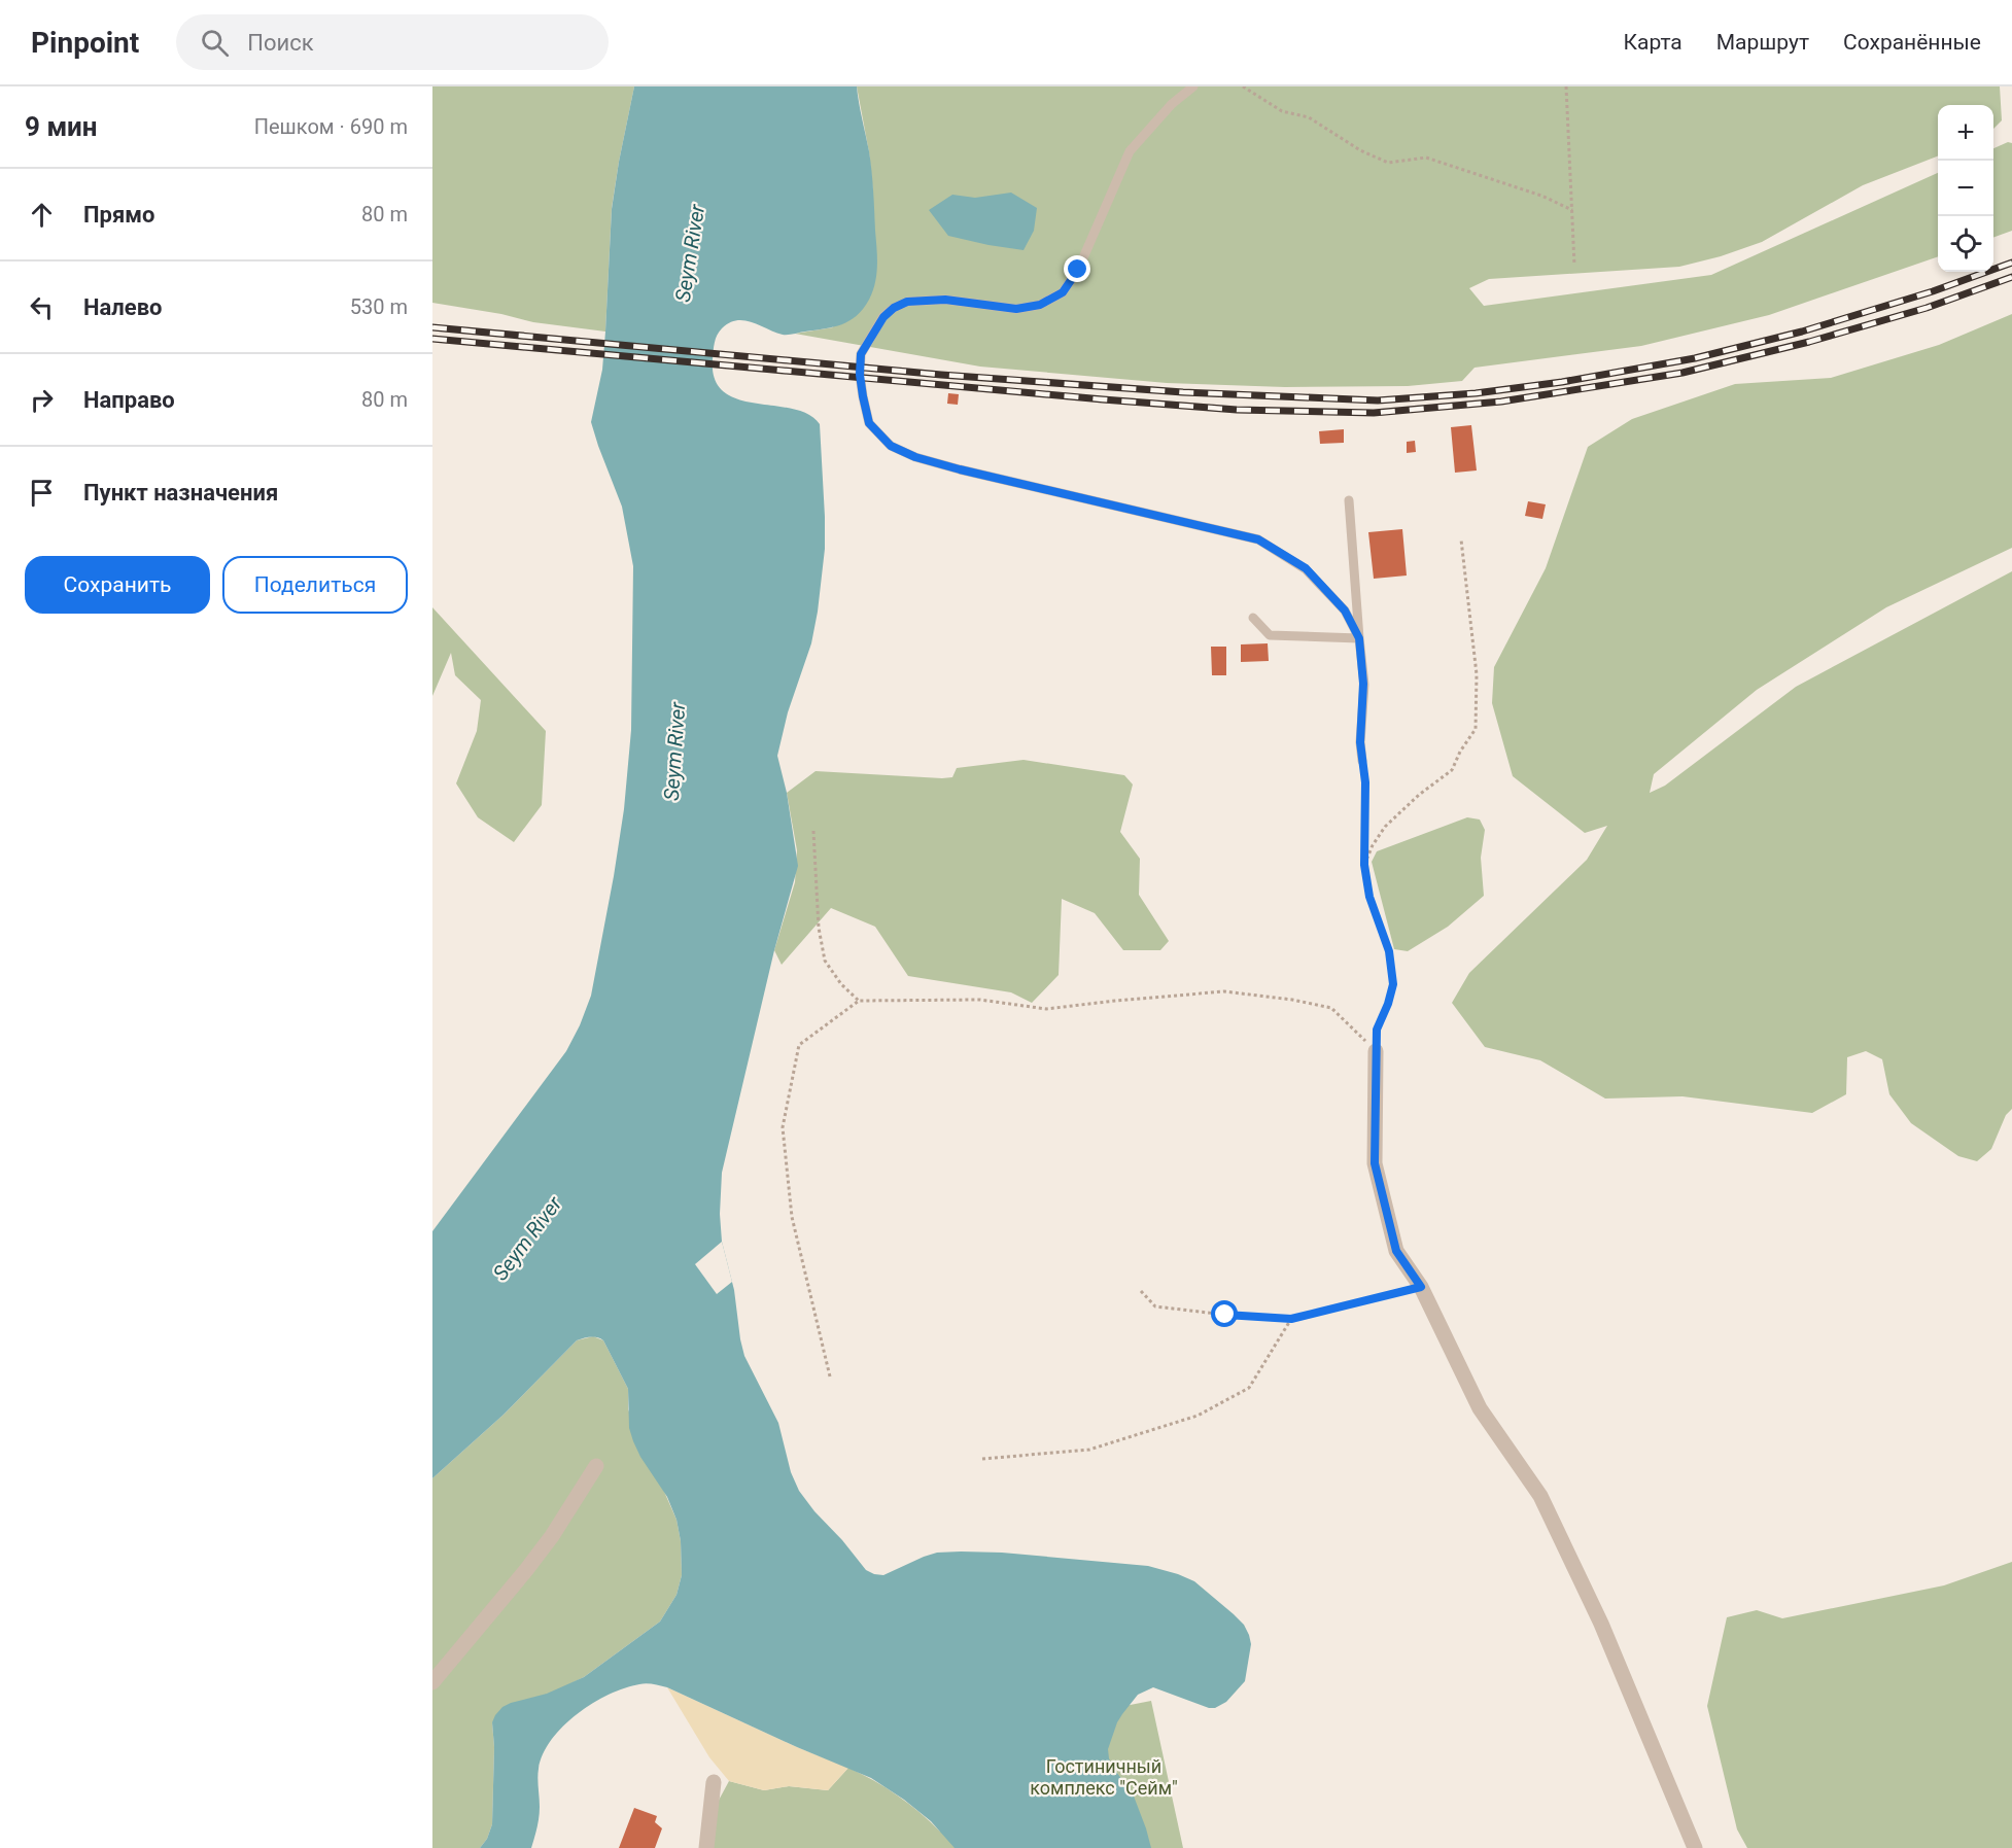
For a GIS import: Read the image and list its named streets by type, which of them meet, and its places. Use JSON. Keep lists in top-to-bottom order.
{
  "water": ["Seym River"],
  "parks": ["Гостиничный комплекс \"Сейм\""],
  "page": {
    "header": "Pinpoint",
    "search": "Поиск",
    "nav": ["Карта", "Маршрут", "Сохранённые"],
    "heading": ["9 мин", "Пешком · 690 m"],
    "map_buttons": ["+", "−"],
    "list": [
      ["Прямо", "80 m"],
      ["Налево", "530 m"],
      ["Направо", "80 m"],
      "Пункт назначения"
    ],
    "buttons": ["Сохранить", "Поделиться"]
  }
}
